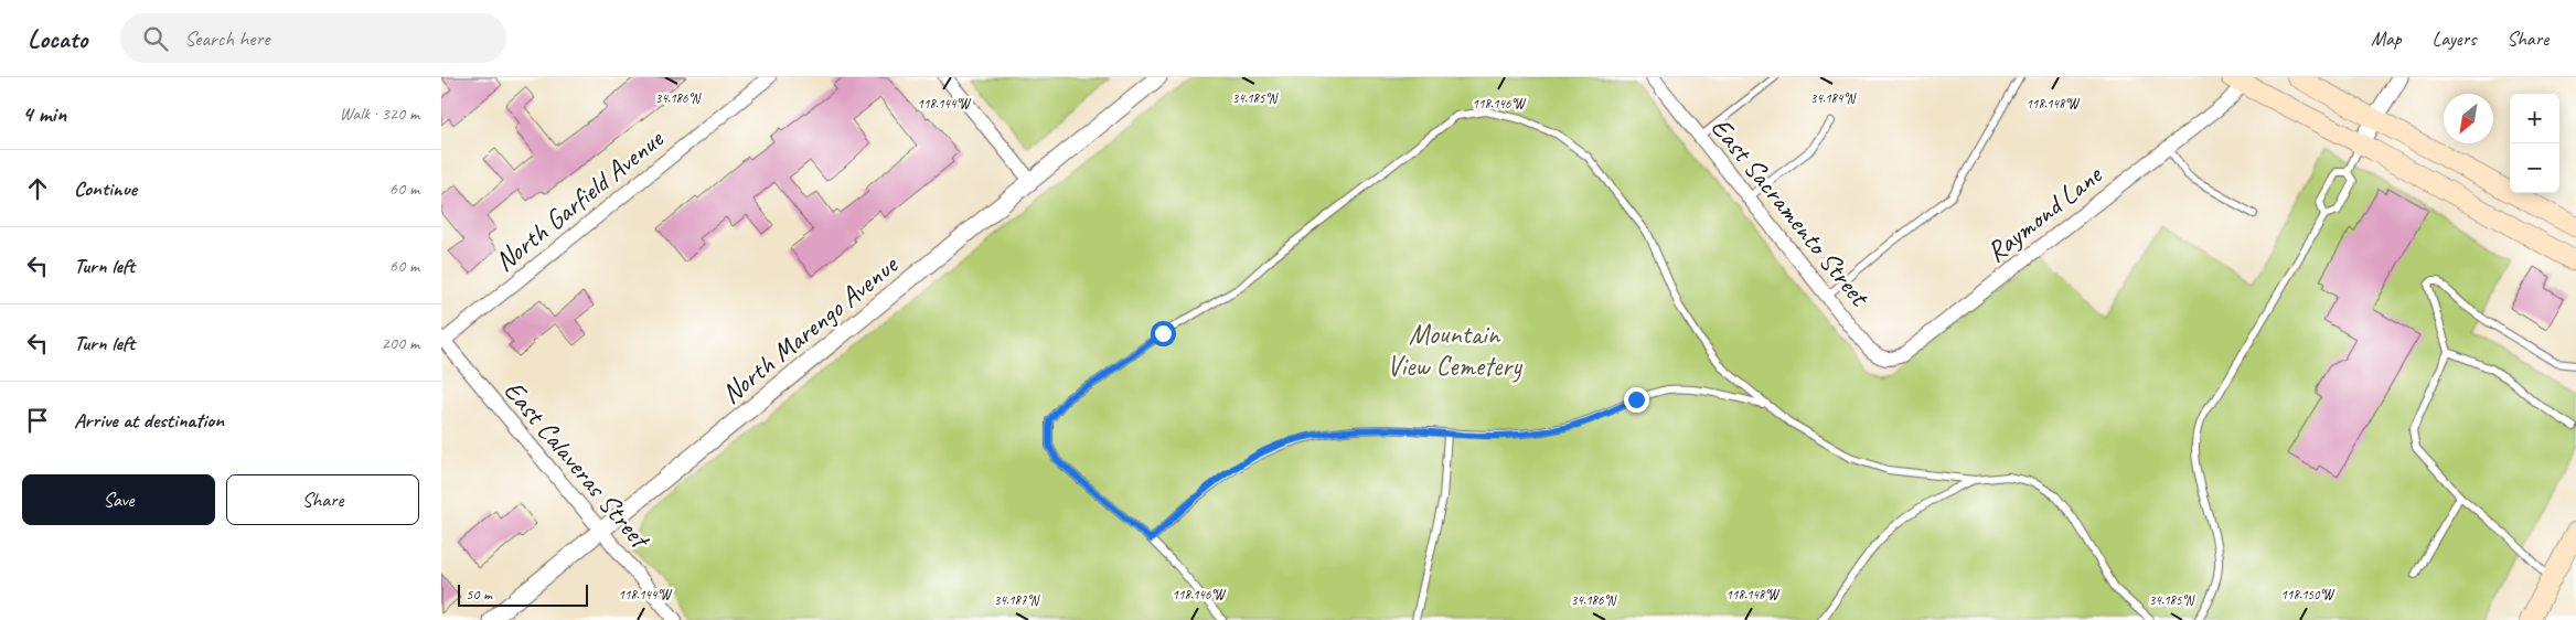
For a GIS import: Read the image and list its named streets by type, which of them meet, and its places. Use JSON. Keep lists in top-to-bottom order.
{
  "streets": {
    "street": [
      "North Garfield Avenue",
      "East Sacramento Street",
      "Raymond Lane",
      "North Marengo Avenue",
      "East Calaveras Street"
    ]
  },
  "crossings": [
    ["North Garfield Avenue", "East Calaveras Street"],
    ["East Sacramento Street", "Raymond Lane"],
    ["North Marengo Avenue", "East Calaveras Street"]
  ],
  "parks": ["Mountain View Cemetery"],
  "scale_bar": "50 m",
  "north": "bottom left",
  "page": {
    "header": "Locato",
    "search": "Search here",
    "nav": ["Map", "Layers", "Share"],
    "heading": ["4 min", "Walk · 320 m"],
    "map_buttons": ["+", "−"],
    "list": [
      ["Continue", "60 m"],
      ["Turn left", "60 m"],
      ["Turn left", "200 m"],
      "Arrive at destination"
    ],
    "buttons": ["Save", "Share"],
    "scale": "50 m"
  },
  "coordinates": [
    "34.186°N",
    "34.185°N",
    "34.184°N",
    "118.144°W",
    "118.146°W",
    "118.148°W",
    "118.150°W",
    "34.187°N"
  ]
}
